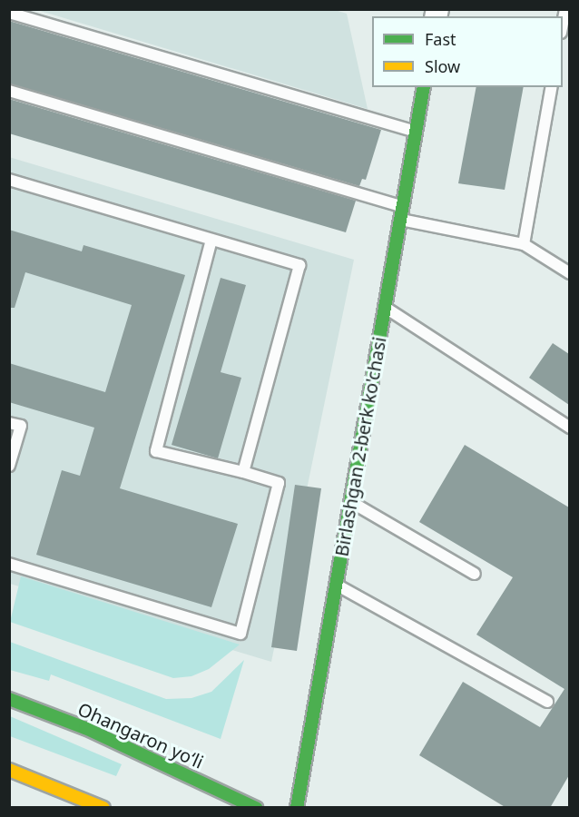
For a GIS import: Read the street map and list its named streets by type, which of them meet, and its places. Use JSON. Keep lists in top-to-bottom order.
{
  "streets": {
    "main road": ["Birlashgan 2-berk ko'chasi", "Ohangaron yoʻli"]
  },
  "legend": ["Fast", "Slow"]
}
